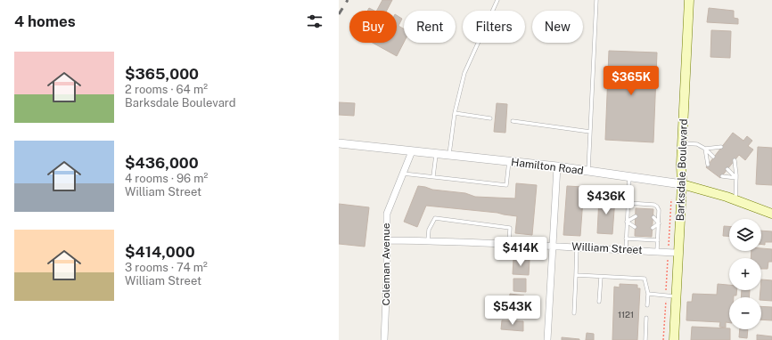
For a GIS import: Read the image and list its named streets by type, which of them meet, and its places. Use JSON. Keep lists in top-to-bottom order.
{
  "streets": {
    "main road": ["Hamilton Road", "Barksdale Boulevard"],
    "street": ["William Street", "Coleman Avenue"]
  },
  "crossings": [
    ["Hamilton Road", "Barksdale Boulevard"],
    ["Hamilton Road", "Coleman Avenue"],
    ["Barksdale Boulevard", "William Street"],
    ["William Street", "Coleman Avenue"]
  ],
  "house_numbers": ["1121"],
  "page": {
    "heading": "4 homes",
    "chip": [
      "Buy",
      "Rent",
      "Filters",
      "New"
    ],
    "list": [
      {
        "name": "$365,000",
        "note": "2 rooms · 64 m² · Barksdale Boulevard"
      },
      {
        "name": "$436,000",
        "note": "4 rooms · 96 m² · William Street"
      },
      {
        "name": "$414,000",
        "note": "3 rooms · 74 m² · William Street"
      }
    ],
    "price": [
      "$365K",
      "$436K",
      "$414K",
      "$543K"
    ],
    "map_buttons": ["+", "−"]
  }
}
